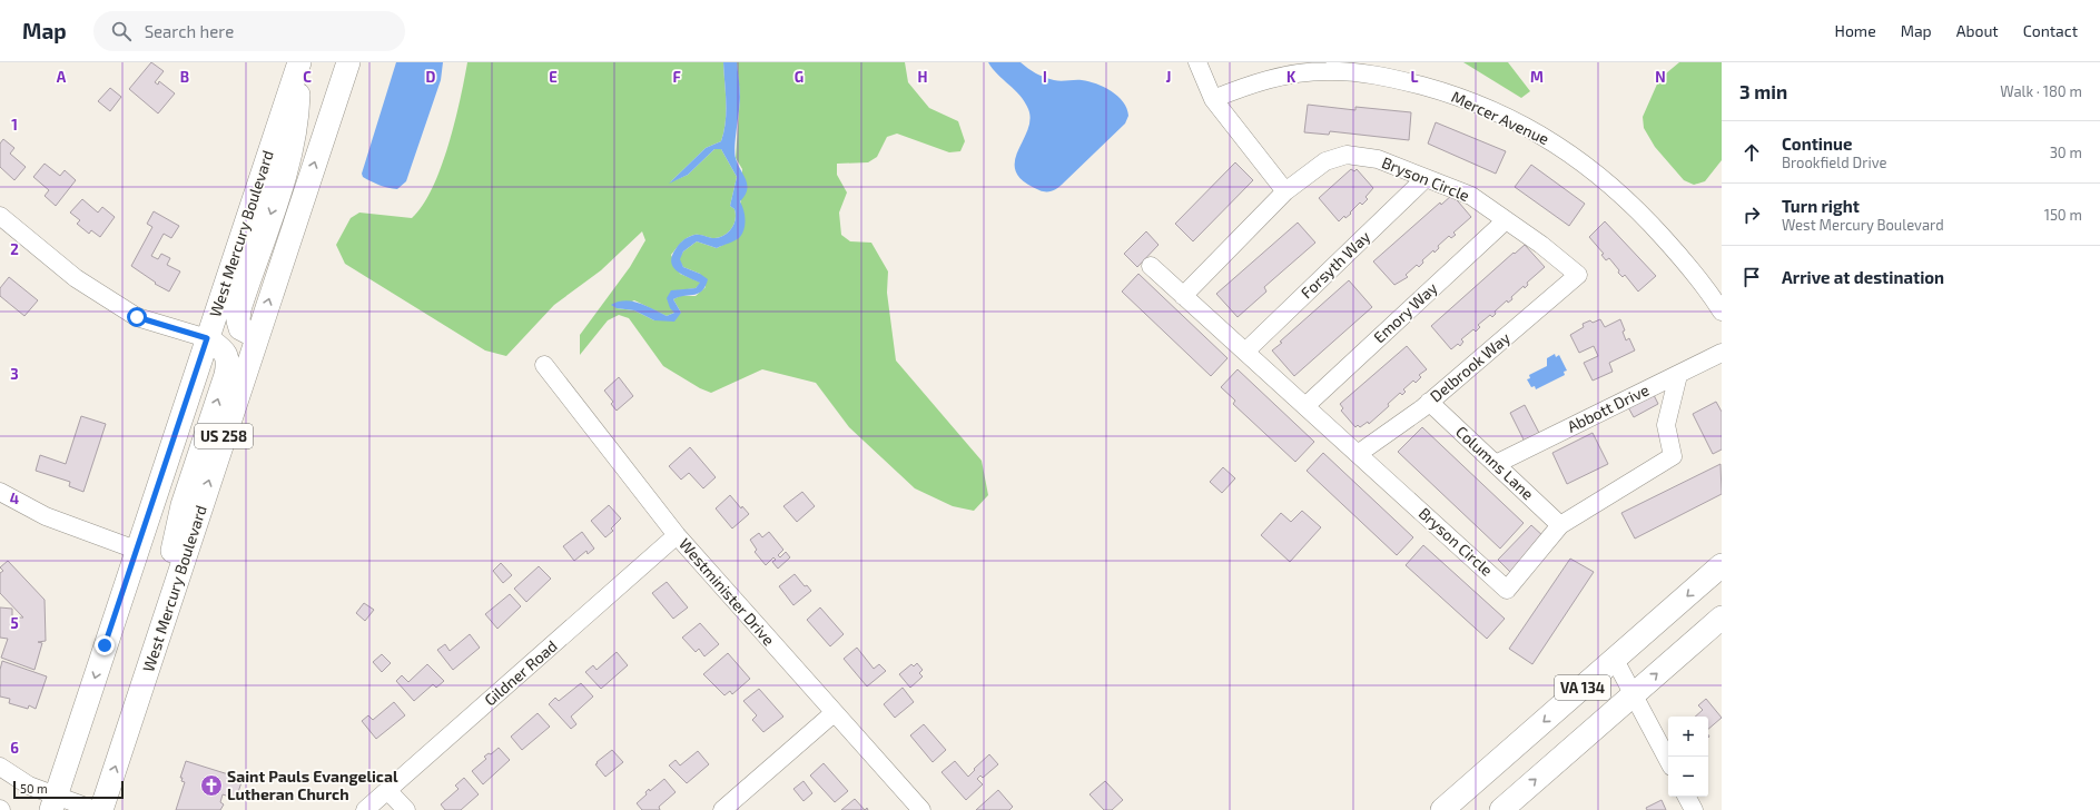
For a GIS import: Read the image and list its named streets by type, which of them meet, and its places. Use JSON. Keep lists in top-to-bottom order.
{
  "streets": {
    "main road": ["West Mercury Boulevard", "US 258", "VA 134"],
    "street": [
      "Mercer Avenue",
      "Bryson Circle",
      "Forsyth Way",
      "Emory Way",
      "Delbrook Way",
      "Abbott Drive",
      "Columns Lane",
      "Westminister Drive",
      "Gildner Road"
    ]
  },
  "crossings": [
    ["Bryson Circle", "Forsyth Way"],
    ["Bryson Circle", "Emory Way"],
    ["Bryson Circle", "Delbrook Way"],
    ["Bryson Circle", "Abbott Drive"],
    ["Bryson Circle", "Columns Lane"],
    ["Delbrook Way", "Columns Lane"],
    ["Abbott Drive", "Columns Lane"],
    ["Westminister Drive", "Gildner Road"]
  ],
  "places": {
    "church": ["Saint Pauls Evangelical Lutheran Church"]
  },
  "scale_bar": "50 m",
  "page": {
    "header": "Map",
    "search": "Search here",
    "nav": [
      "Home",
      "Map",
      "About",
      "Contact"
    ],
    "heading": ["3 min", "Walk · 180 m"],
    "list": [
      ["Continue", "Brookfield Drive", "30 m"],
      ["Turn right", "West Mercury Boulevard", "150 m"],
      "Arrive at destination"
    ],
    "map_buttons": ["+", "−"],
    "scale": "50 m"
  },
  "grid": {
    "columns": [
      "A",
      "B",
      "C",
      "D",
      "E",
      "F",
      "G",
      "H",
      "I",
      "J",
      "K",
      "L",
      "M",
      "N"
    ],
    "rows": [
      "1",
      "2",
      "3",
      "4",
      "5",
      "6"
    ]
  }
}
